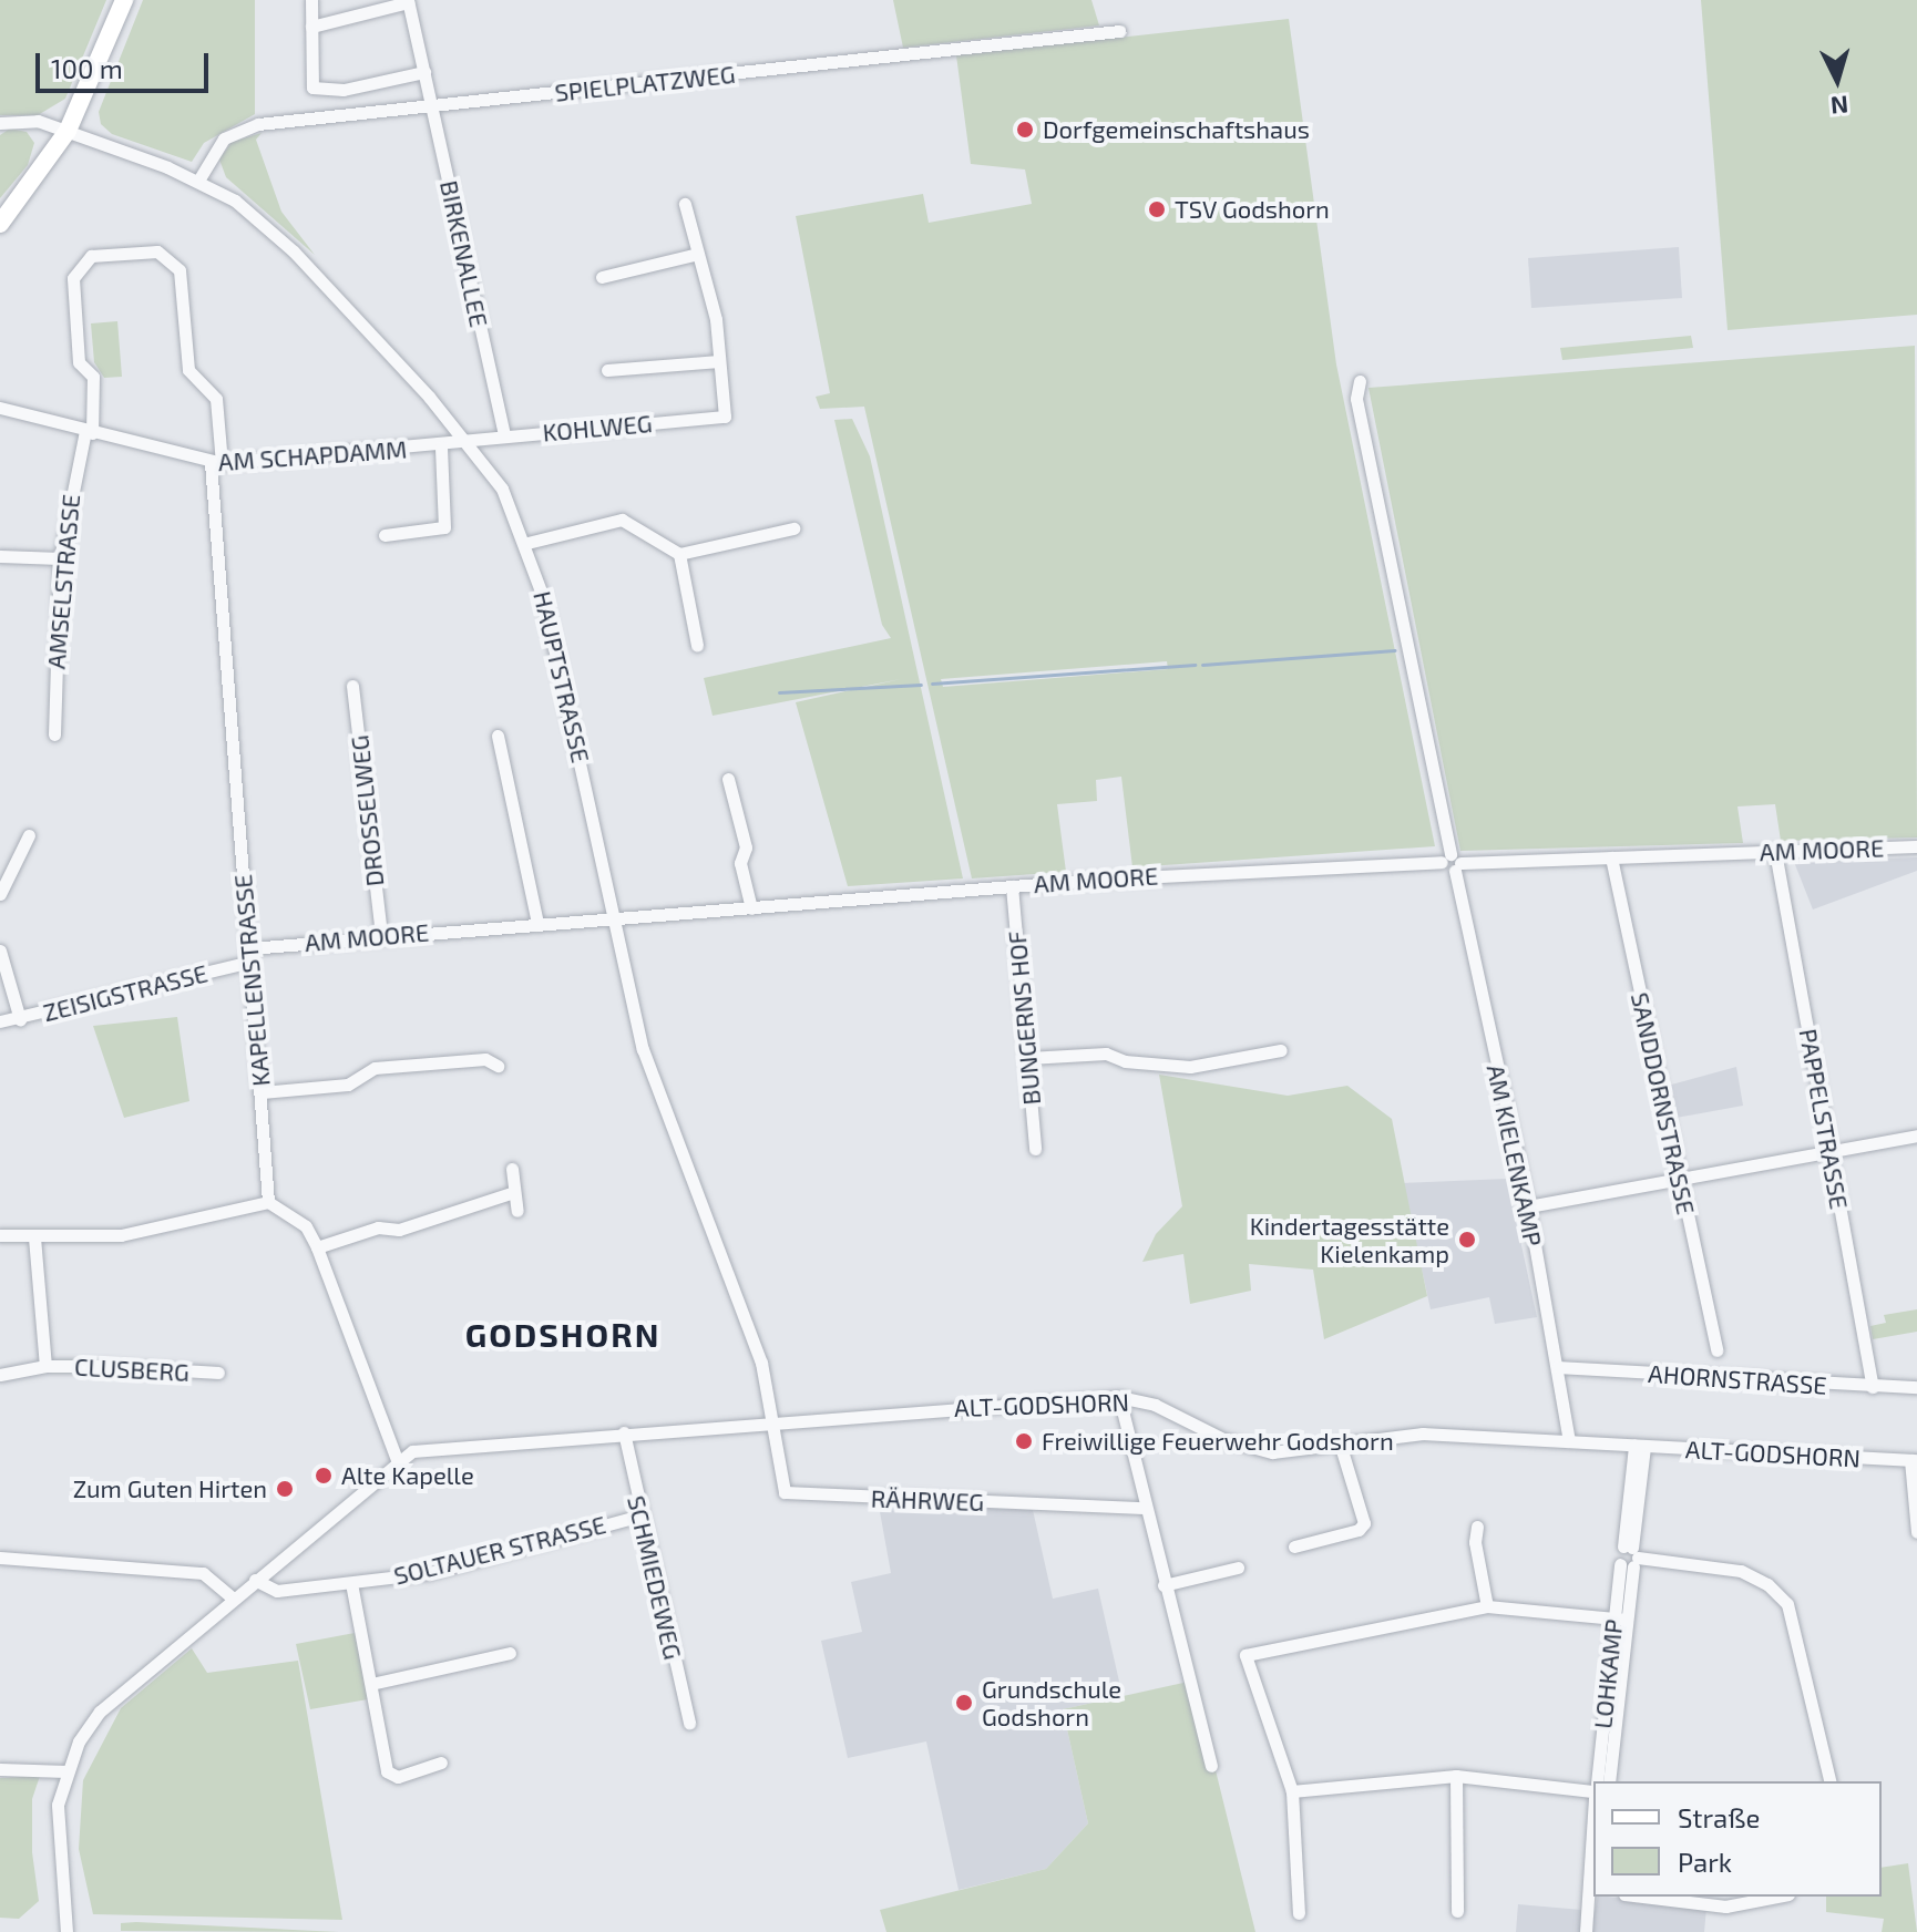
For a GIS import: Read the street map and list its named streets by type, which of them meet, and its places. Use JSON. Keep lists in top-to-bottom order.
{
  "streets": {
    "street": [
      "SPIELPLATZWEG",
      "BIRKENALLEE",
      "KOHLWEG",
      "AM SCHAPDAMM",
      "AMSELSTRASSE",
      "HAUPTSTRASSE",
      "DROSSELWEG",
      "AM MOORE",
      "KAPELLENSTRASSE",
      "ZEISIGSTRASSE",
      "BUNGERNS HOF",
      "SANDDORNSTRASSE",
      "PAPPELSTRASSE",
      "AM KIELENKAMP",
      "CLUSBERG",
      "AHORNSTRASSE",
      "ALT-GODSHORN",
      "RÄHRWEG",
      "SOLTAUER STRASSE",
      "SCHMIEDEWEG",
      "LOHKAMP"
    ]
  },
  "crossings": [
    ["SPIELPLATZWEG", "BIRKENALLEE"],
    ["SPIELPLATZWEG", "HAUPTSTRASSE"],
    ["BIRKENALLEE", "KOHLWEG"],
    ["KOHLWEG", "AM SCHAPDAMM"],
    ["KOHLWEG", "HAUPTSTRASSE"],
    ["AM SCHAPDAMM", "AMSELSTRASSE"],
    ["AM SCHAPDAMM", "HAUPTSTRASSE"],
    ["AM SCHAPDAMM", "KAPELLENSTRASSE"],
    ["AMSELSTRASSE", "KAPELLENSTRASSE"],
    ["HAUPTSTRASSE", "AM MOORE"],
    ["HAUPTSTRASSE", "ALT-GODSHORN"],
    ["HAUPTSTRASSE", "RÄHRWEG"],
    ["DROSSELWEG", "AM MOORE"],
    ["AM MOORE", "KAPELLENSTRASSE"],
    ["AM MOORE", "ZEISIGSTRASSE"],
    ["AM MOORE", "BUNGERNS HOF"],
    ["AM MOORE", "SANDDORNSTRASSE"],
    ["AM MOORE", "PAPPELSTRASSE"],
    ["AM MOORE", "AM KIELENKAMP"],
    ["KAPELLENSTRASSE", "ZEISIGSTRASSE"],
    ["PAPPELSTRASSE", "AHORNSTRASSE"],
    ["AM KIELENKAMP", "AHORNSTRASSE"],
    ["AM KIELENKAMP", "ALT-GODSHORN"],
    ["ALT-GODSHORN", "RÄHRWEG"],
    ["ALT-GODSHORN", "SOLTAUER STRASSE"],
    ["ALT-GODSHORN", "SCHMIEDEWEG"],
    ["ALT-GODSHORN", "LOHKAMP"],
    ["SOLTAUER STRASSE", "SCHMIEDEWEG"]
  ],
  "districts": ["GODSHORN"],
  "places": [
    "Dorfgemeinschaftshaus",
    "TSV Godshorn",
    "Kindertagesstätte Kielenkamp",
    "Freiwillige Feuerwehr Godshorn",
    "Alte Kapelle",
    "Zum Guten Hirten",
    "Grundschule Godshorn"
  ],
  "legend": ["Straße", "Park"],
  "scale_bar": "100 m",
  "north": "bottom"
}
